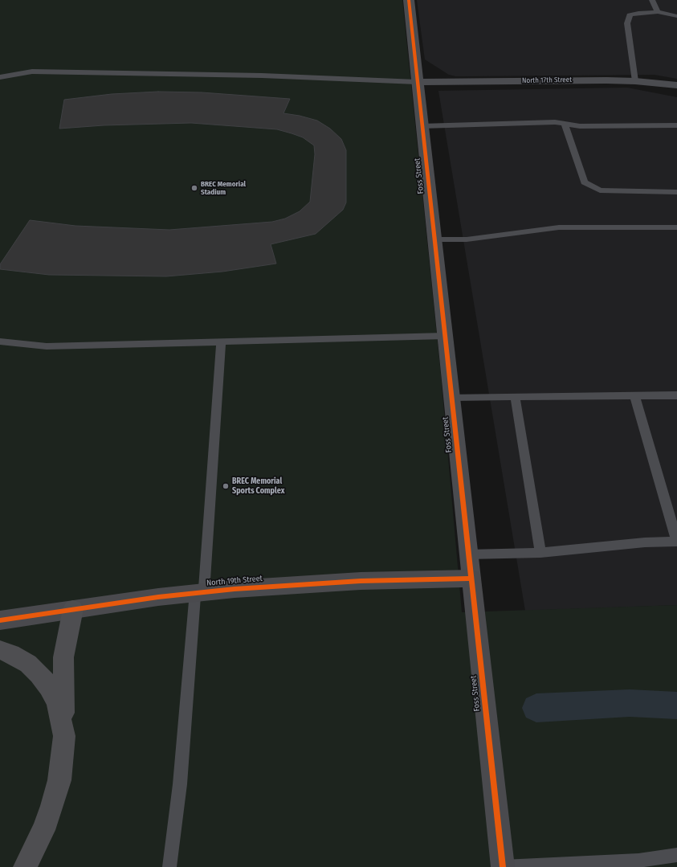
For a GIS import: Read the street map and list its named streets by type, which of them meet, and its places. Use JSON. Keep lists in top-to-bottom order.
{
  "streets": {
    "street": ["North 17th Street", "Foss Street", "North 19th Street"]
  },
  "crossings": [
    ["North 17th Street", "Foss Street"],
    ["Foss Street", "North 19th Street"]
  ],
  "places": ["BREC Memorial Stadium", "BREC Memorial Sports Complex"]
}
